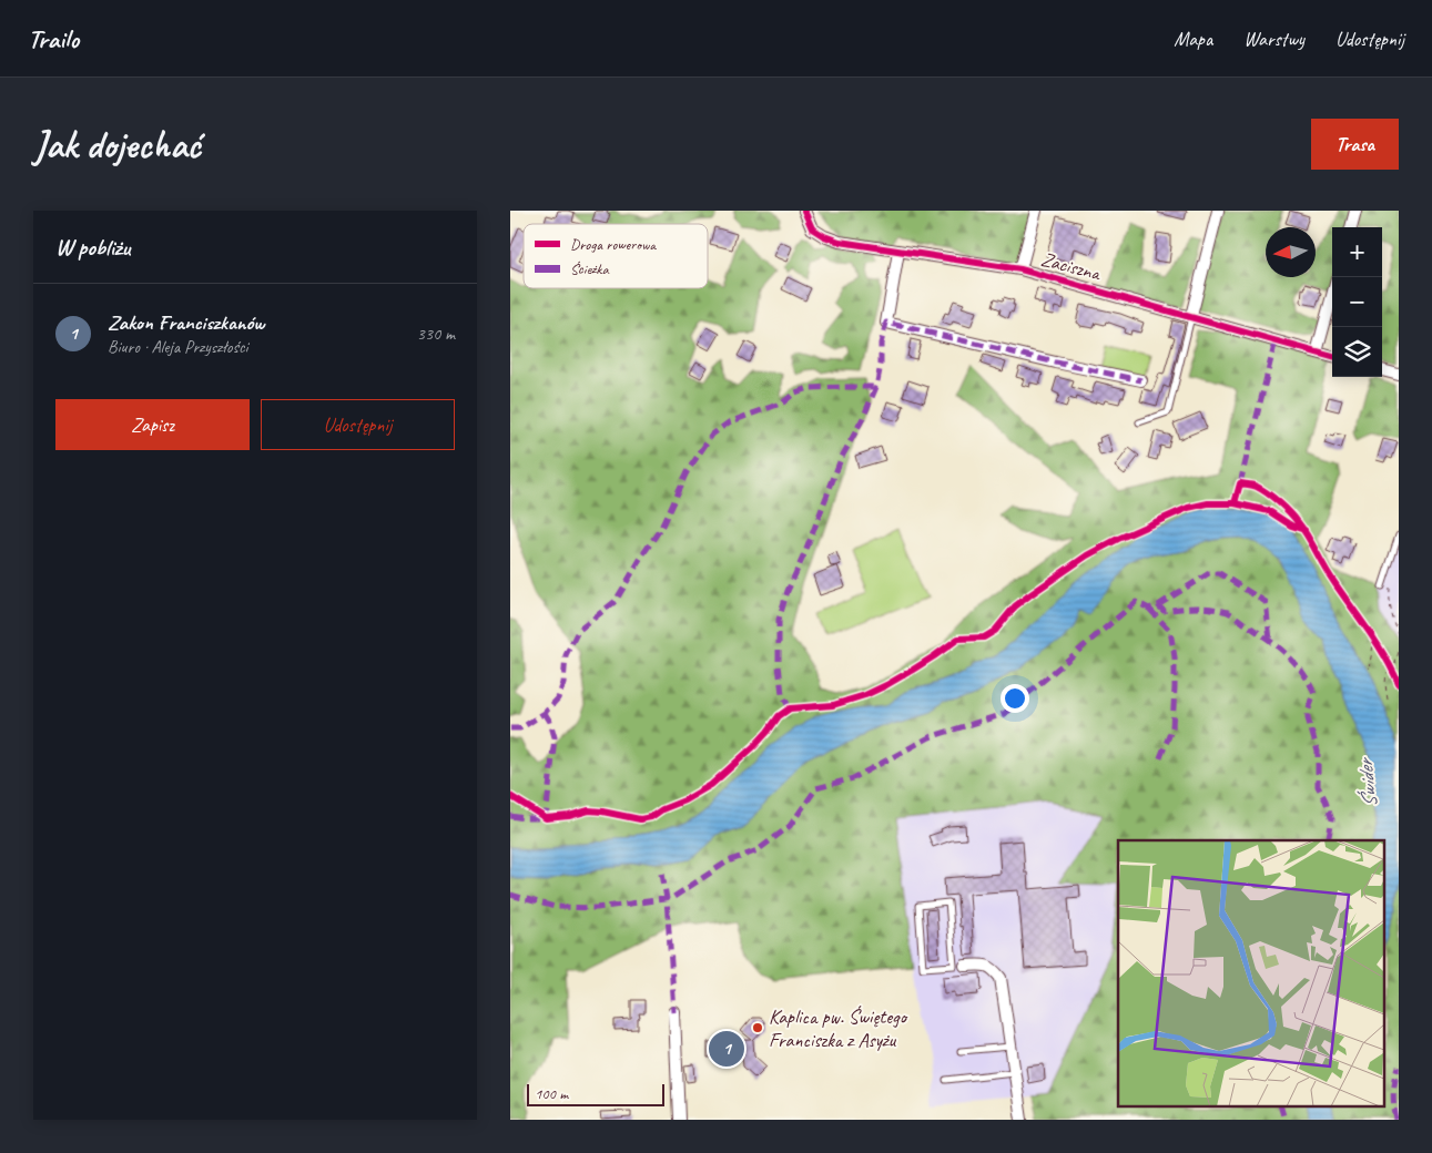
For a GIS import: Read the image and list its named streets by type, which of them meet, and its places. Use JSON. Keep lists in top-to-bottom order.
{
  "streets": {
    "street": ["Zaciszna"]
  },
  "water": ["Świder"],
  "places": ["Kaplica pw. Świętego Franciszka z Asyżu"],
  "legend": ["Droga rowerowa", "Ścieżka"],
  "scale_bar": "100 m",
  "north": "left",
  "page": {
    "header": "Trailo",
    "nav": ["Mapa", "Warstwy", "Udostępnij"],
    "buttons": [
      "Trasa",
      ["Zapisz", "Udostępnij"]
    ],
    "title": "Jak dojechać",
    "heading": "W pobliżu",
    "map_buttons": ["+", "−"],
    "list": [
      {
        "mark": "1",
        "name": "Zakon Franciszkanów",
        "note": "Biuro · Aleja Przyszłości",
        "value": "330 m"
      }
    ],
    "pins": "1",
    "scale": "100 m"
  }
}
